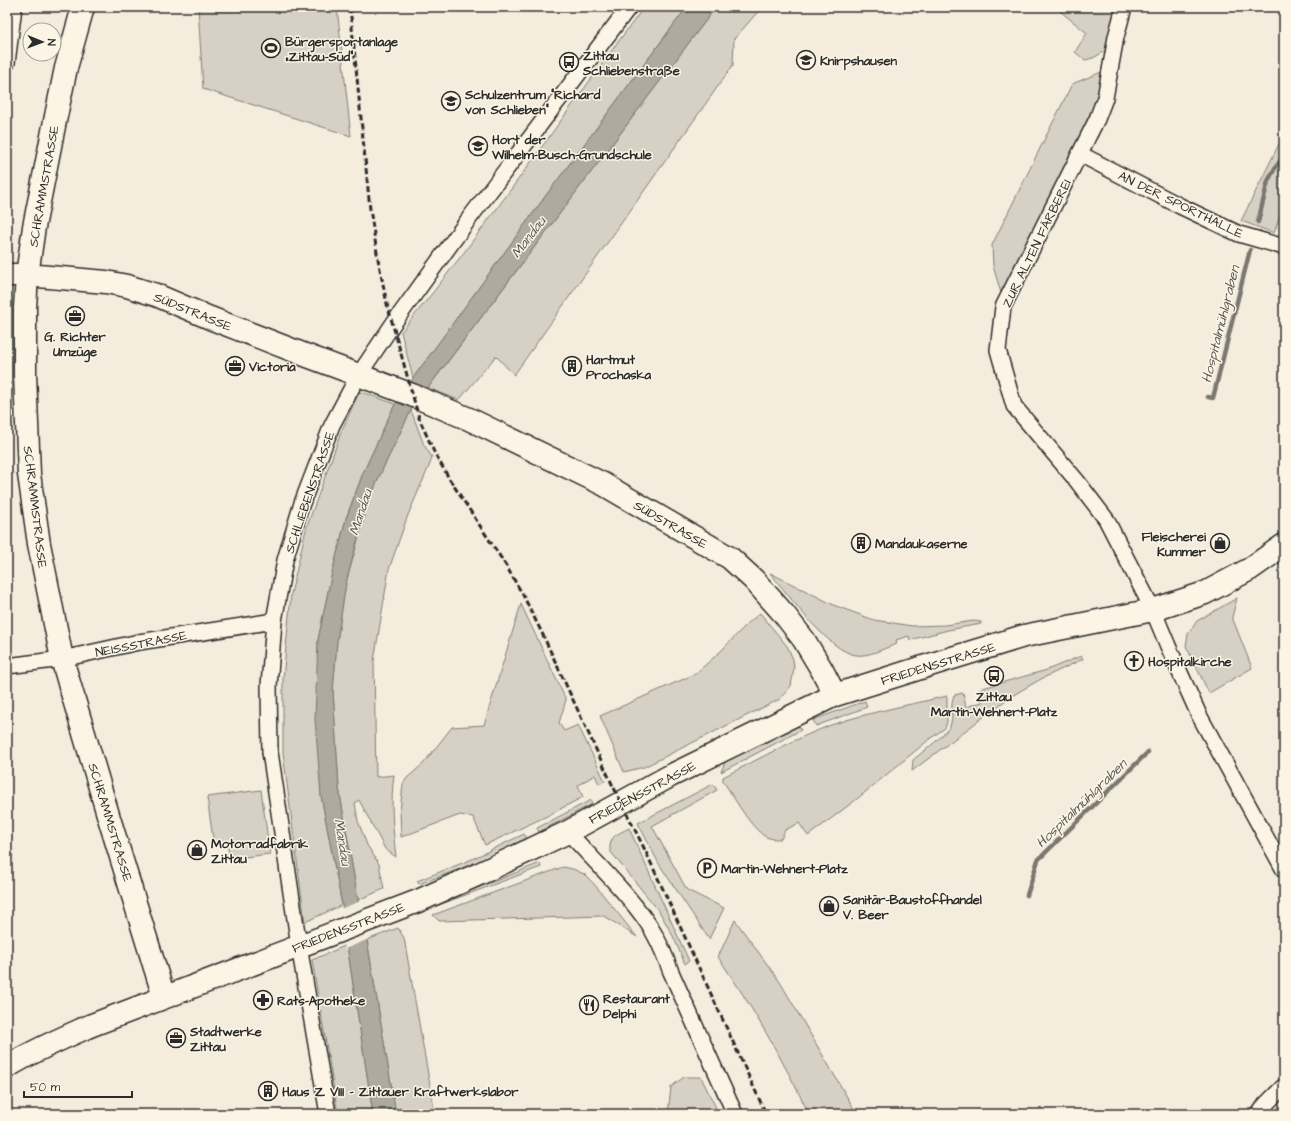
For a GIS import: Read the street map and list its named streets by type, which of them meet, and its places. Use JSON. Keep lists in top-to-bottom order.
{
  "streets": {
    "main road": ["SCHRAMMSTRASSE", "SÜDSTRASSE", "FRIEDENSSTRASSE"],
    "street": [
      "AN DER SPORTHALLE",
      "ZUR ALTEN FÄRBEREI",
      "SCHLIEBENSTRASSE",
      "NEISSSTRASSE"
    ]
  },
  "crossings": [
    ["SCHRAMMSTRASSE", "SÜDSTRASSE"],
    ["SCHRAMMSTRASSE", "NEISSSTRASSE"],
    ["SCHRAMMSTRASSE", "FRIEDENSSTRASSE"],
    ["AN DER SPORTHALLE", "ZUR ALTEN FÄRBEREI"],
    ["ZUR ALTEN FÄRBEREI", "FRIEDENSSTRASSE"],
    ["SÜDSTRASSE", "SCHLIEBENSTRASSE"],
    ["SÜDSTRASSE", "FRIEDENSSTRASSE"],
    ["SCHLIEBENSTRASSE", "NEISSSTRASSE"],
    ["SCHLIEBENSTRASSE", "FRIEDENSSTRASSE"]
  ],
  "water": ["Mandau", "Hospitalmühlgraben"],
  "places": {
    "sports": ["Bürgersportanlage „Zittau-Süd“"],
    "school or university": ["Knirpshausen", "Schulzentrum \"Richard von Schlieben\"", "Hort der Wilhelm-Busch-Grundschule"],
    "bus stop": ["Zittau Schliebenstraße", "Zittau Martin-Wehnert-Platz"],
    "office": ["G. Richter Umzüge", "Victoria", "Stadtwerke Zittau"],
    "building": ["Hartmut Prochaska", "Mandaukaserne", "Haus Z VIII - Zittauer Kraftwerkslabor"],
    "shop": ["Fleischerei Kummer", "Motorradfabrik Zittau", "Sanitär-Baustoffhandel V. Beer"],
    "church": ["Hospitalkirche"],
    "parking": ["Martin-Wehnert-Platz"],
    "pharmacy": ["Rats-Apotheke"],
    "restaurant": ["Restaurant Delphi"]
  },
  "scale_bar": "50 m",
  "north": "right"
}
